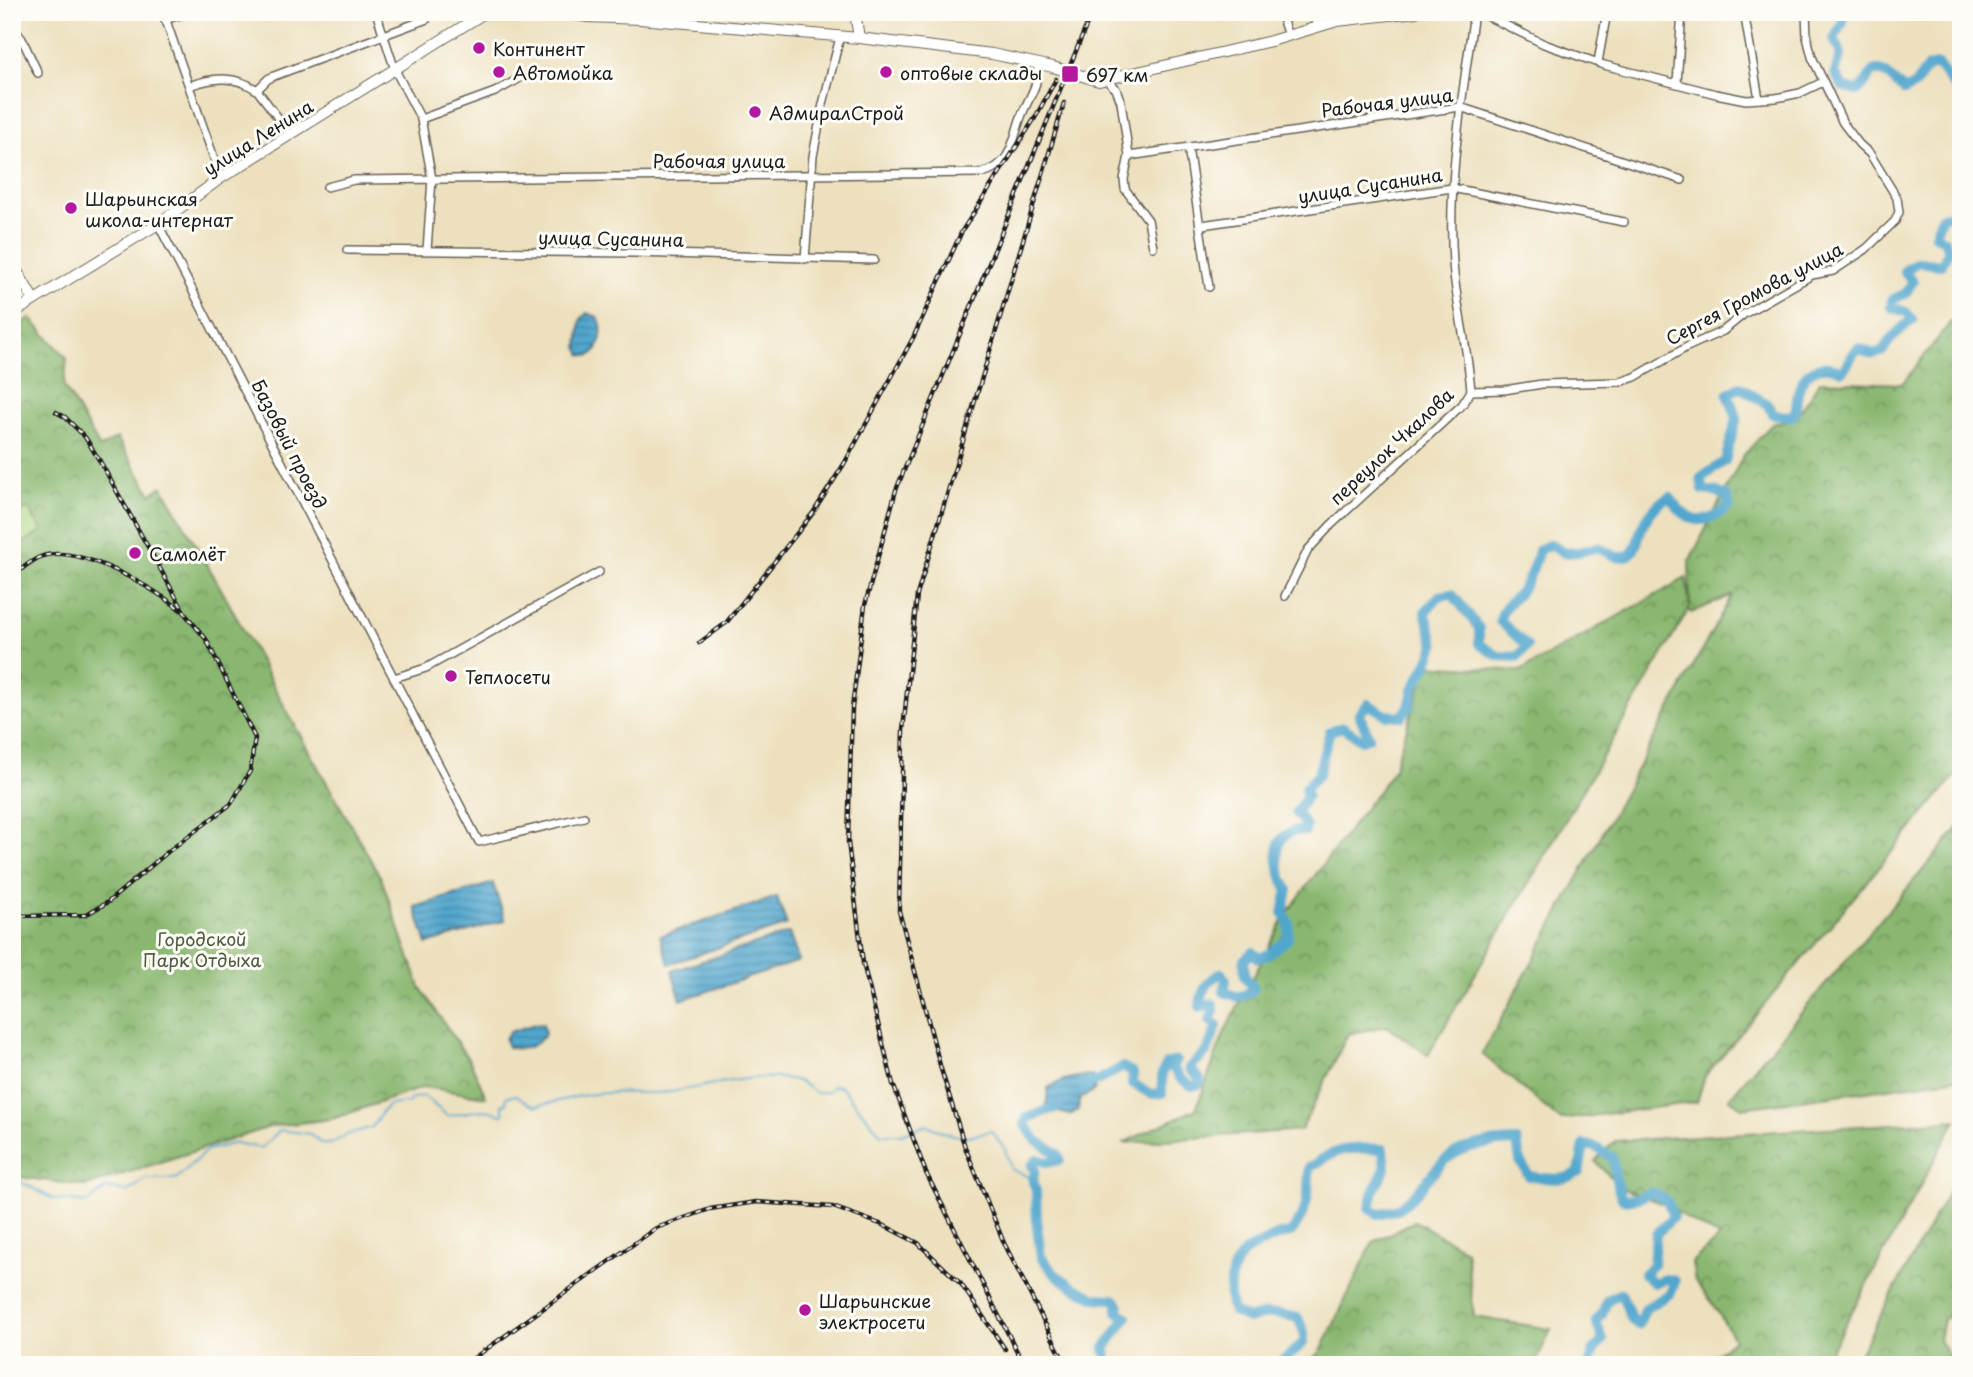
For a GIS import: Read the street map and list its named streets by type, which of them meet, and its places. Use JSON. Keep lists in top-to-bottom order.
{
  "streets": {
    "street": [
      "Рабочая улица",
      "улица Ленина",
      "улица Сусанина",
      "Сергея Громова улица",
      "Базовый проезд",
      "переулок Чкалова"
    ]
  },
  "crossings": [
    ["Рабочая улица", "переулок Чкалова"],
    ["улица Ленина", "Базовый проезд"],
    ["улица Сусанина", "переулок Чкалова"],
    ["Сергея Громова улица", "переулок Чкалова"]
  ],
  "parks": ["Городской Парк Отдыха"],
  "places": {
    "other": [
      "Континент",
      "Автомойка",
      "оптовые склады",
      "АдмиралСтрой",
      "Шарьинская школа-интернат",
      "Самолёт",
      "Теплосети",
      "Шарьинские электросети"
    ],
    "transit": ["697 км"]
  }
}
